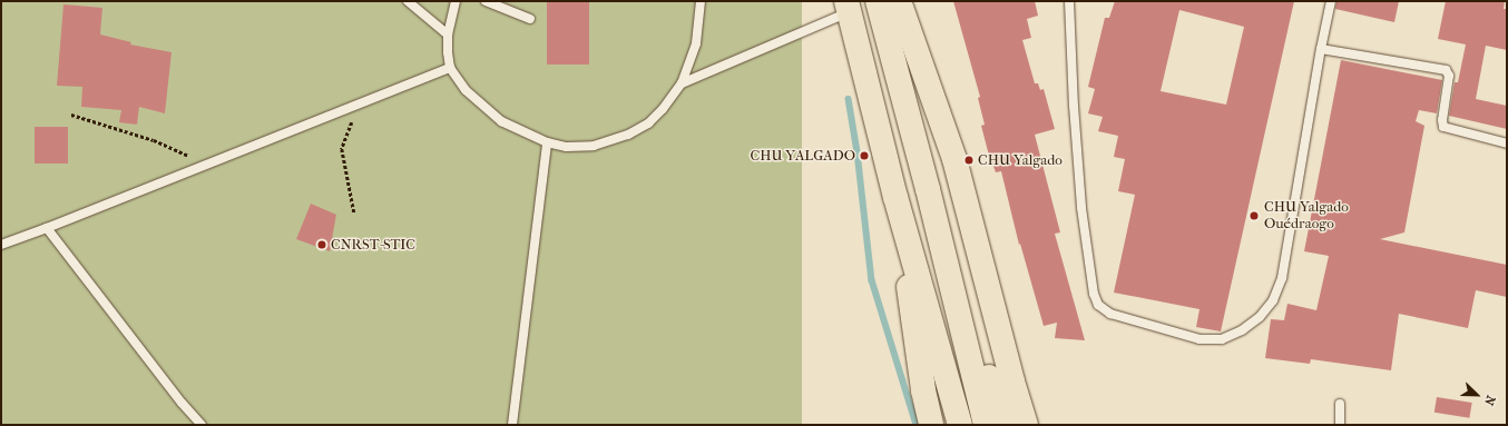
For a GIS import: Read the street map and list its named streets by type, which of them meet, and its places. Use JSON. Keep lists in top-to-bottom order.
{
  "places": [
    "CHU YALGADO",
    "CHU Yalgado",
    "CHU Yalgado Ouédraogo",
    "CNRST-STIC"
  ],
  "north": "bottom right"
}
